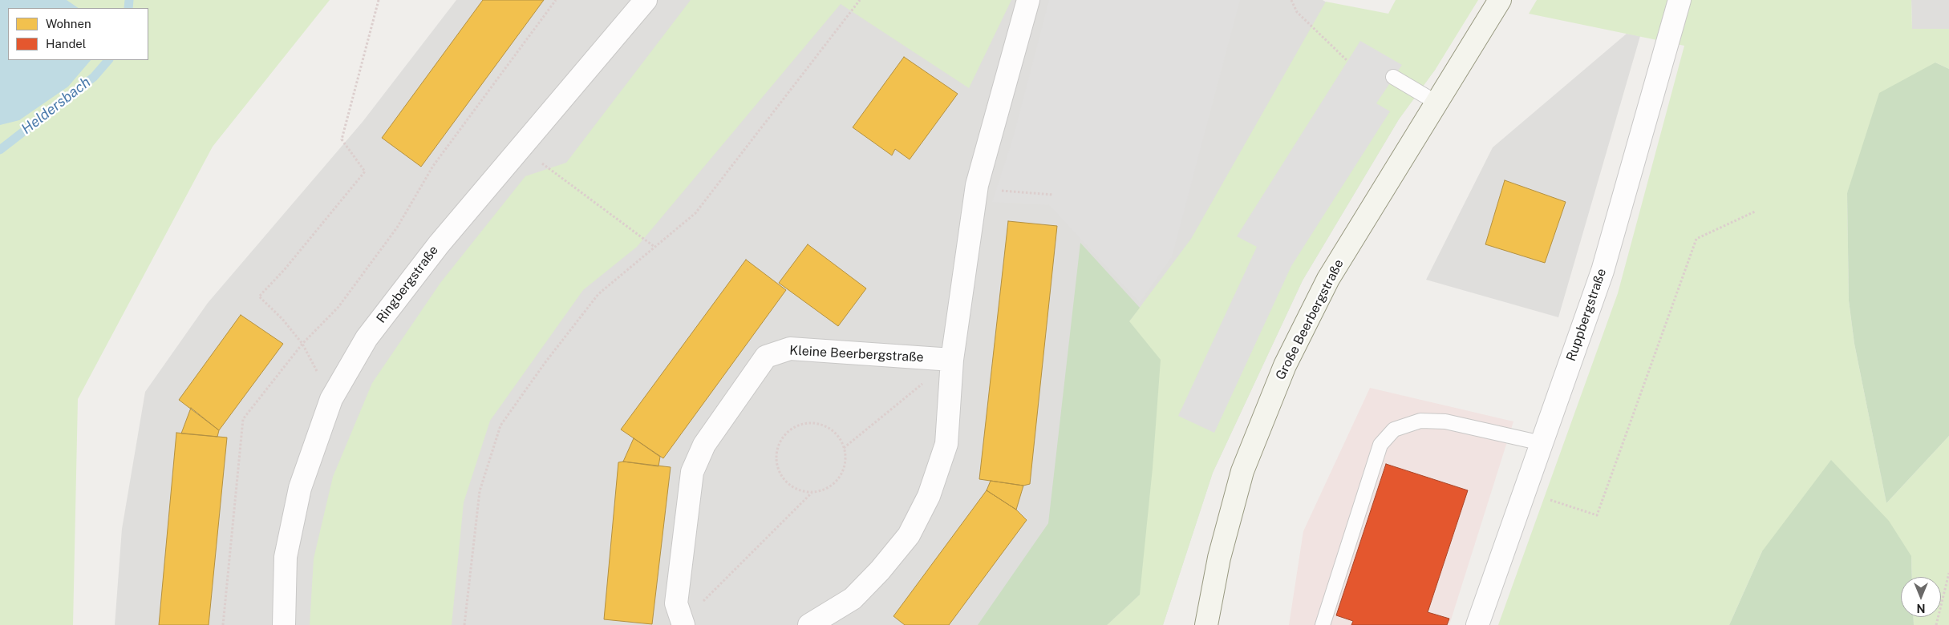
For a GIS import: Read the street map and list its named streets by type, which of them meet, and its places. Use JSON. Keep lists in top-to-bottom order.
{
  "streets": {
    "street": [
      "Ringbergstraße",
      "Ruppbergstraße",
      "Große Beerbergstraße",
      "Kleine Beerbergstraße"
    ]
  },
  "water": ["Heldersbach"],
  "legend": ["Wohnen", "Handel"],
  "north": "bottom"
}
